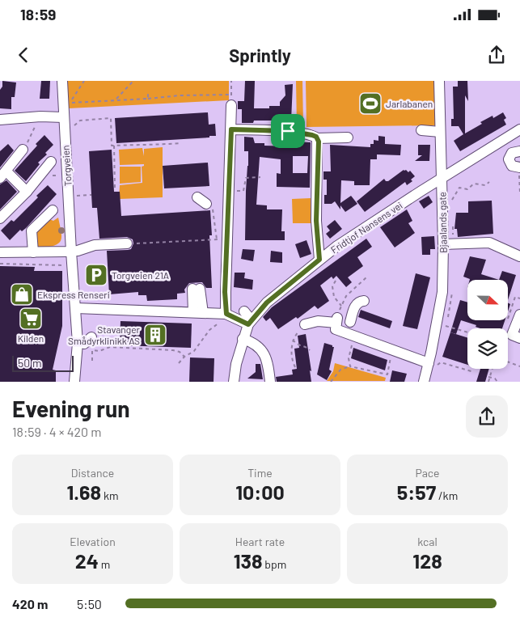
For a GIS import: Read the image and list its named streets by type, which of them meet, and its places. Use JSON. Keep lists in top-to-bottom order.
{
  "streets": {
    "street": ["Torgveien", "Bjaalands gate", "Fridtjof Nansens vei"]
  },
  "crossings": [
    ["Bjaalands gate", "Fridtjof Nansens vei"]
  ],
  "places": {
    "sports": ["Jarlabanen"],
    "parking": ["Torgveien 21A"],
    "shop": ["Ekspress Renseri"],
    "supermarket": ["Kilden"],
    "building": ["Stavanger Smådyrklinikk AS"]
  },
  "scale_bar": "50 m",
  "north": "right",
  "page": {
    "status": "18:59",
    "header": "Sprintly",
    "scale": "50 m",
    "heading": ["Evening run", "18:59 · 4 × 420 m"],
    "stats": [
      ["Distance", "1.68 km"],
      ["Time", "10:00"],
      ["Pace", "5:57 /km"],
      ["Elevation", "24 m"],
      ["Heart rate", "138 bpm"],
      ["kcal", "128"]
    ],
    "list": [
      {
        "name": "420 m",
        "note": "5:50"
      }
    ]
  }
}
